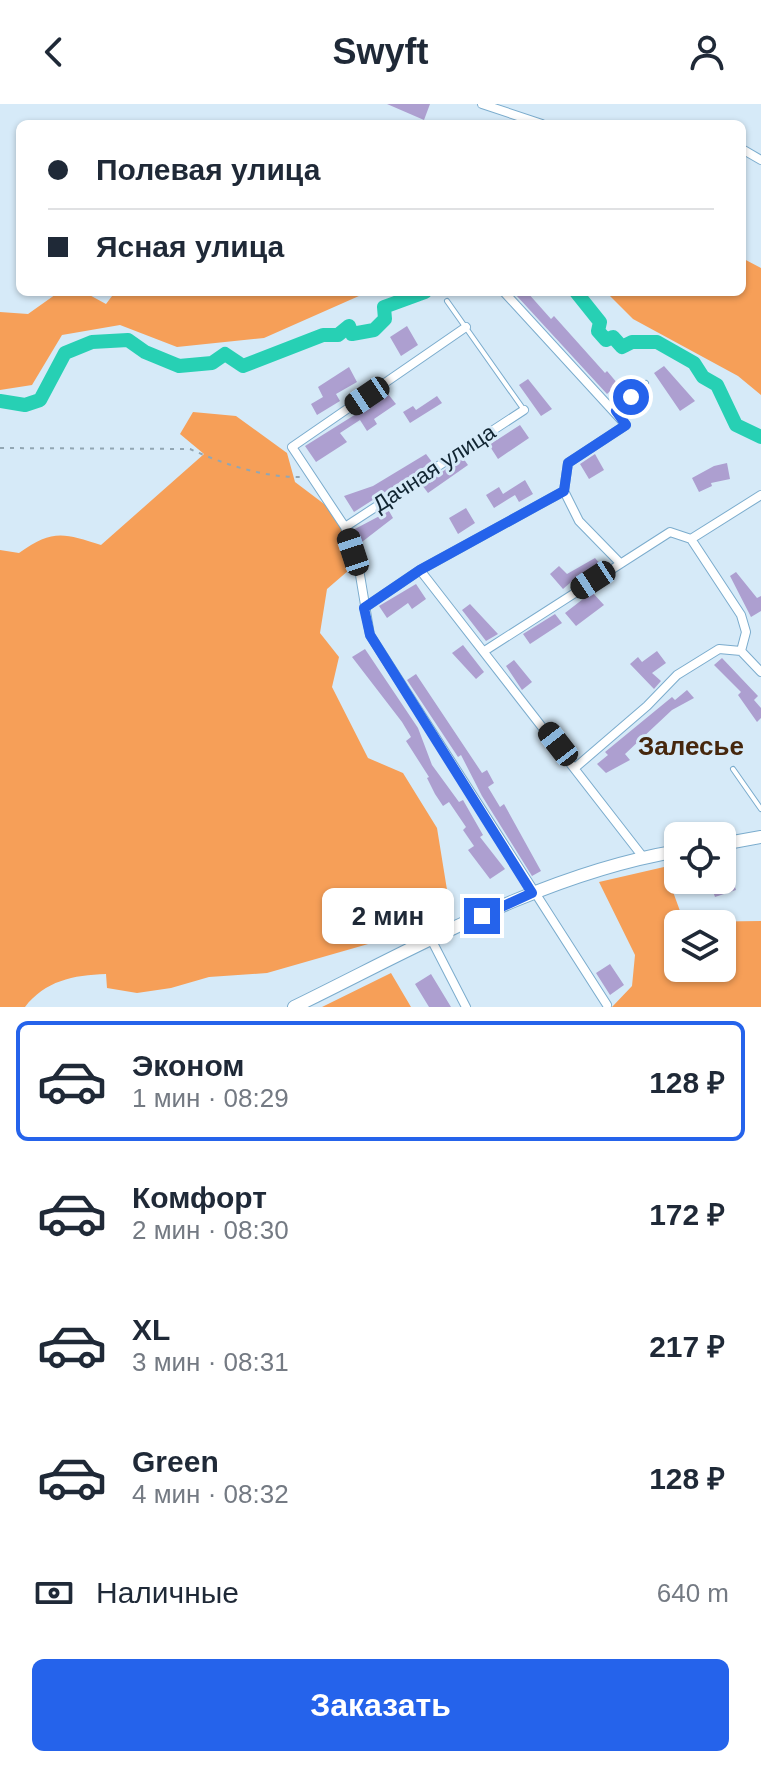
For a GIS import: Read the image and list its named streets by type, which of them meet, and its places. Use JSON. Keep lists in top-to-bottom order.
{
  "streets": {
    "street": ["Дачная улица"]
  },
  "districts": ["Залесье"],
  "page": {
    "header": "Swyft",
    "banner": ["Полевая улица", "Ясная улица"],
    "bubble": "2 мин",
    "list": [
      {
        "name": "Эконом",
        "note": "1 мин · 08:29",
        "value": "128 ₽"
      },
      {
        "name": "Комфорт",
        "note": "2 мин · 08:30",
        "value": "172 ₽"
      },
      {
        "name": "XL",
        "note": "3 мин · 08:31",
        "value": "217 ₽"
      },
      {
        "name": "Green",
        "note": "4 мин · 08:32",
        "value": "128 ₽"
      }
    ],
    "pay": ["Наличные", "640 m"],
    "buttons": "Заказать"
  }
}
